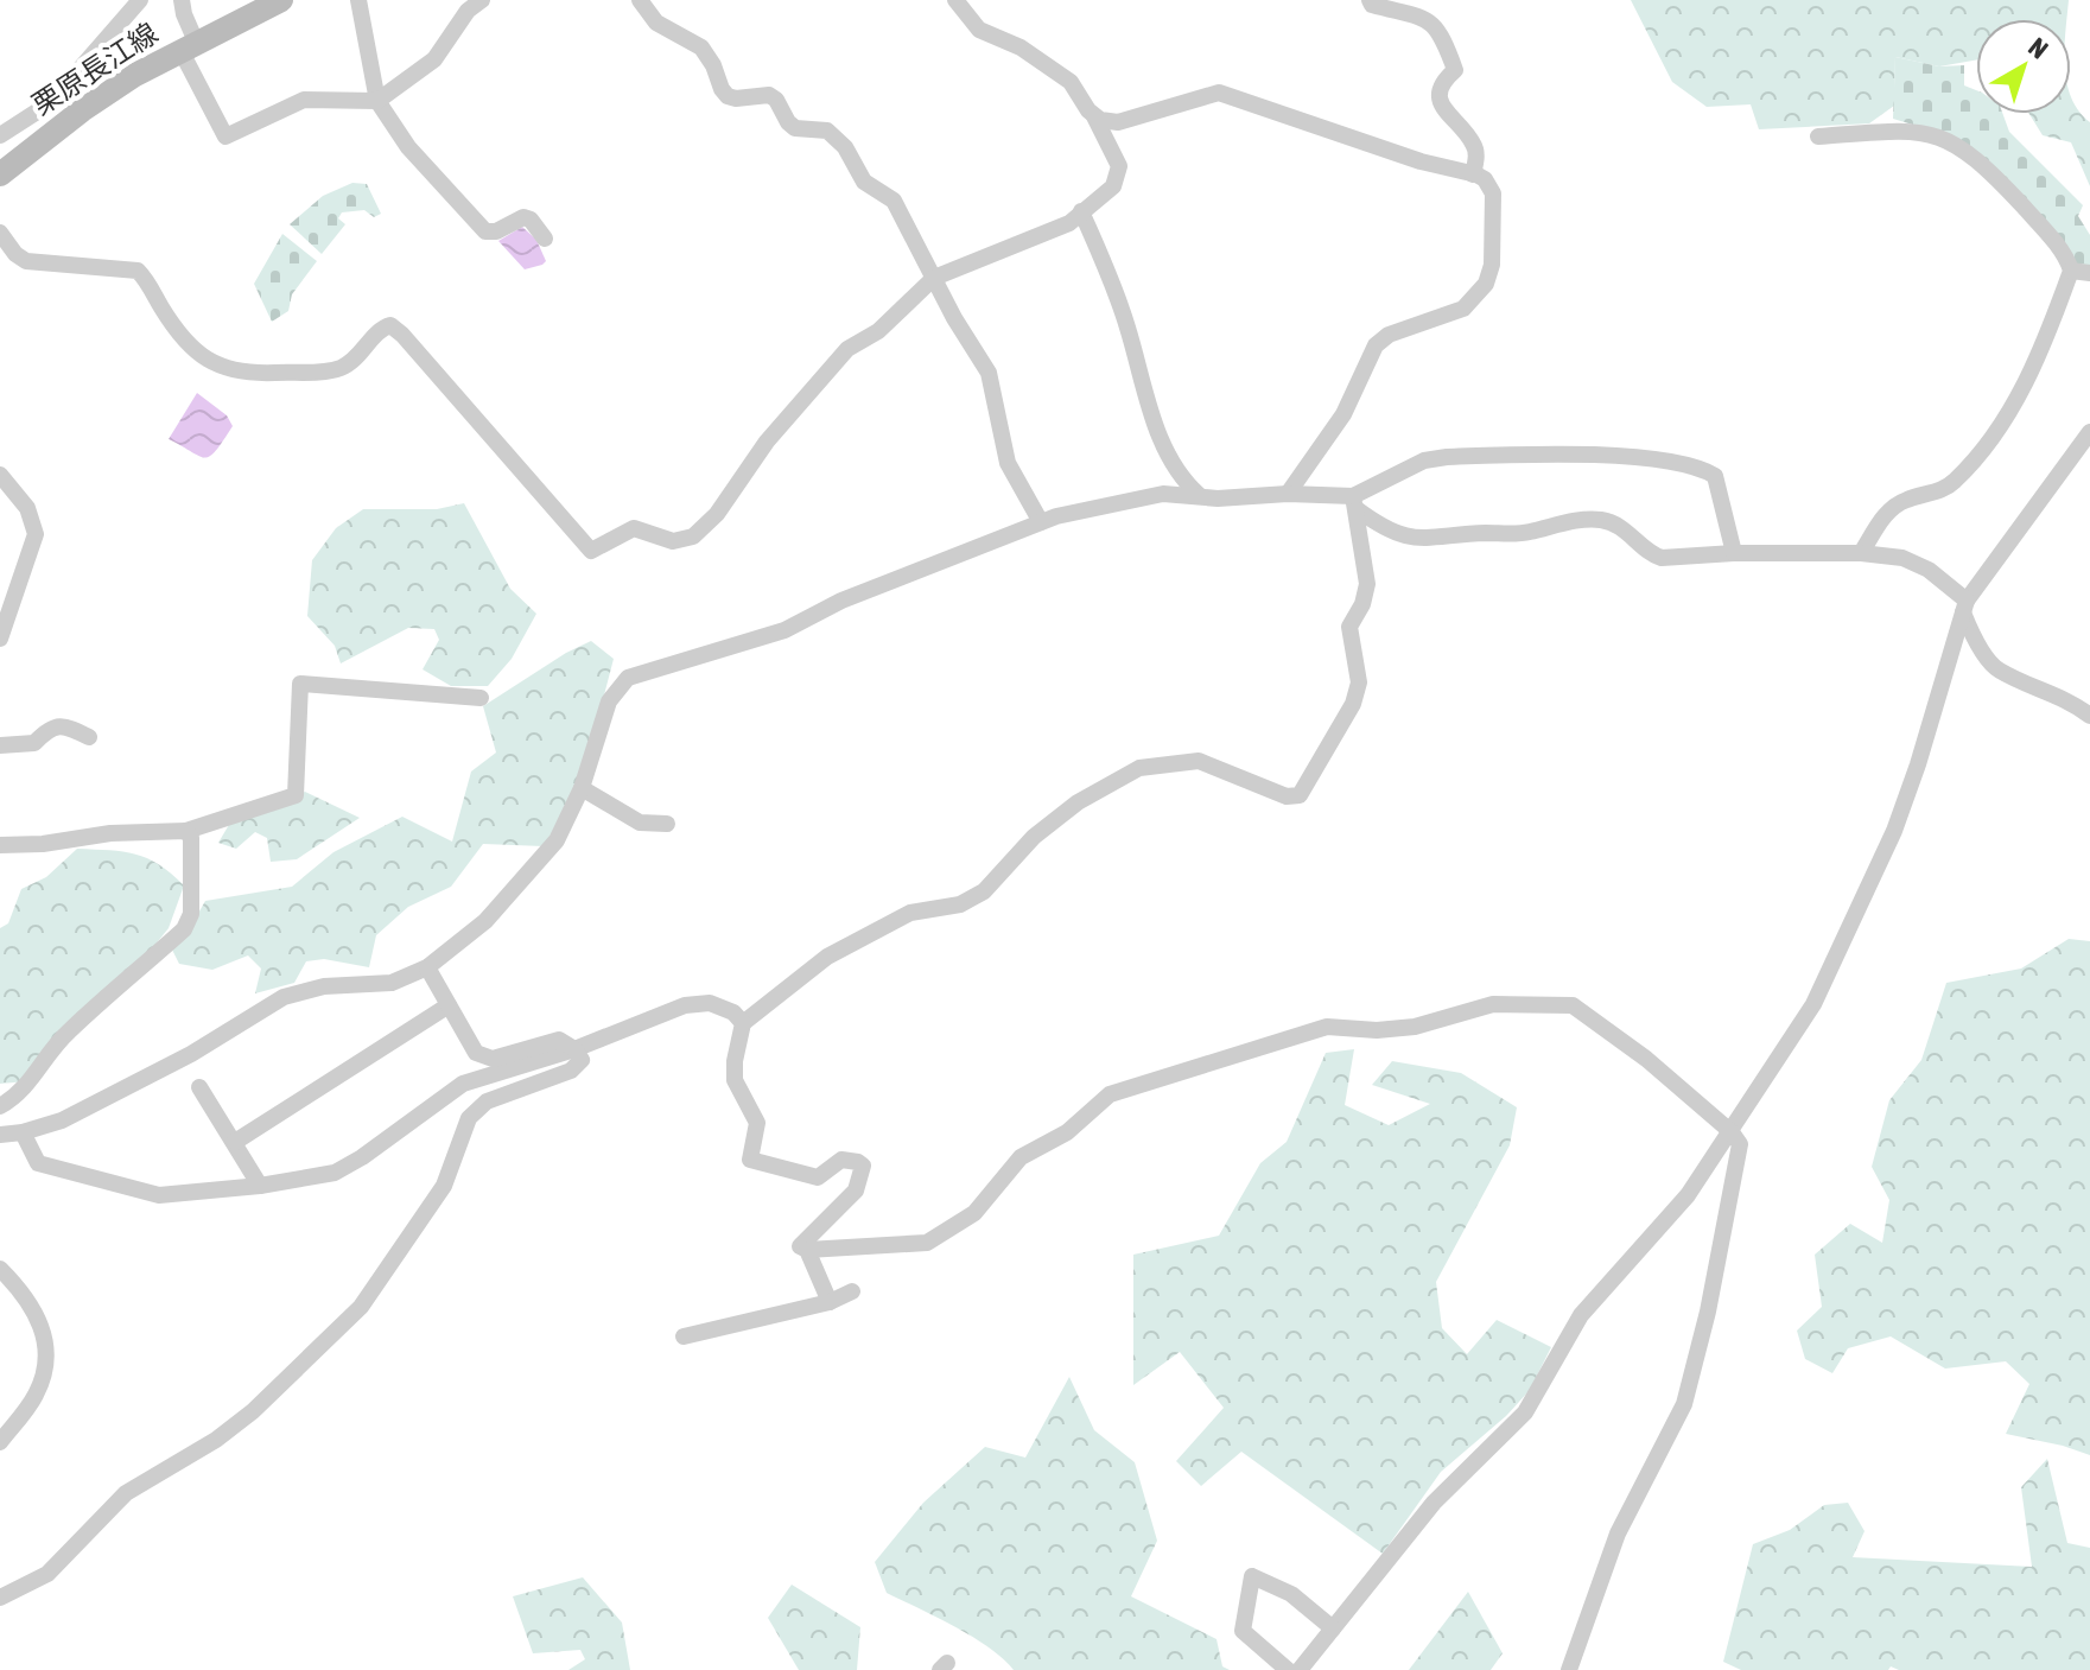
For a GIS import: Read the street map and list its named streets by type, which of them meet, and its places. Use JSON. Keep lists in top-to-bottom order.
{
  "streets": {
    "main road": ["栗原長江線"]
  },
  "north": "top right"
}
